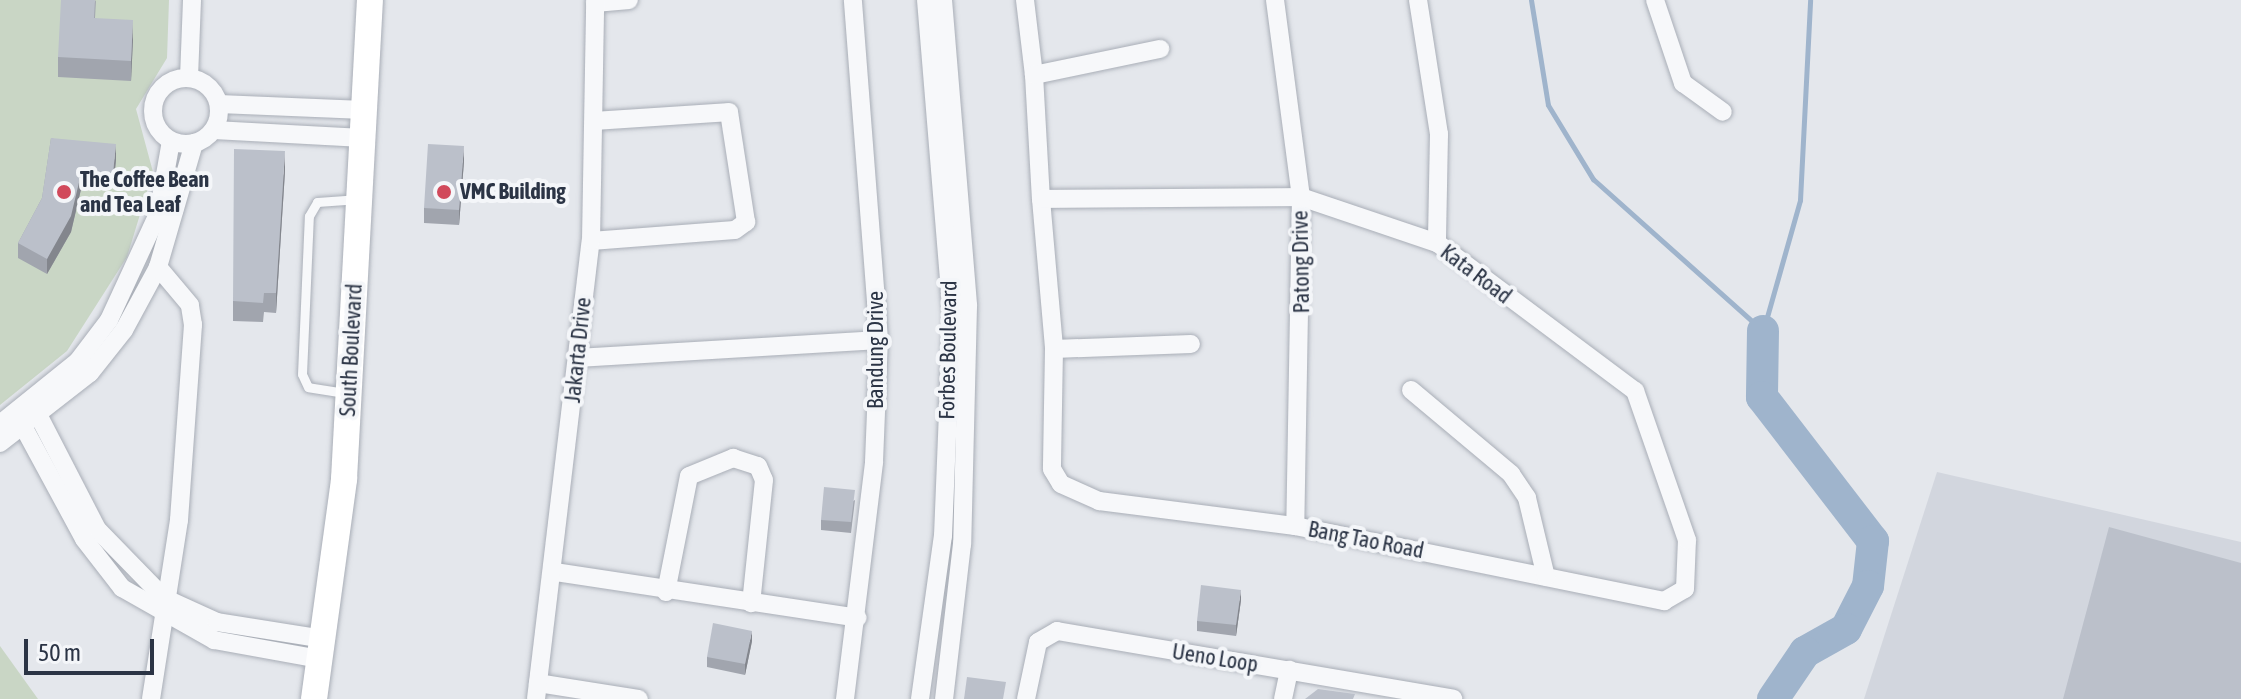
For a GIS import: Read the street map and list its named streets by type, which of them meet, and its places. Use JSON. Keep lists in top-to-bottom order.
{
  "streets": {
    "main road": ["South Boulevard"],
    "street": [
      "Patong Drive",
      "Kata Road",
      "Jakarta Drive",
      "Bandung Drive",
      "Forbes Boulevard",
      "Bang Tao Road",
      "Ueno Loop"
    ]
  },
  "crossings": [
    ["Patong Drive", "Kata Road"],
    ["Patong Drive", "Bang Tao Road"],
    ["Kata Road", "Bang Tao Road"]
  ],
  "places": ["The Coffee Bean and Tea Leaf", "VMC Building"],
  "scale_bar": "50 m"
}
